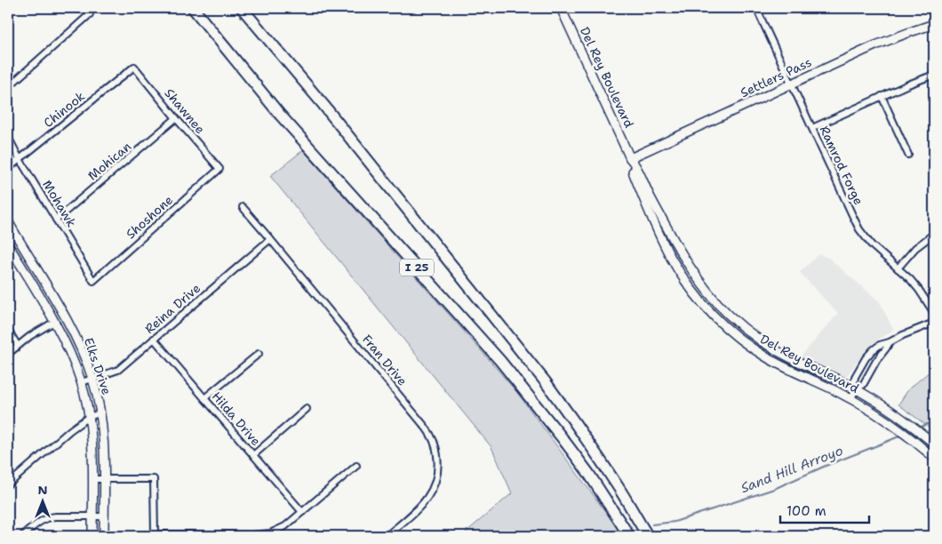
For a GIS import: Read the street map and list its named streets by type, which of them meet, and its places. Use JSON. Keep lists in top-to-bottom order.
{
  "streets": {
    "highway": ["I 25"],
    "main road": ["Del Rey Boulevard", "Settlers Pass", "Elks Drive"],
    "street": [
      "Chinook",
      "Shawnee",
      "Mohican",
      "Ramrod Forge",
      "Mohawk",
      "Shoshone",
      "Reina Drive",
      "Fran Drive",
      "Hilda Drive"
    ]
  },
  "crossings": [
    ["Del Rey Boulevard", "Settlers Pass"],
    ["Settlers Pass", "Ramrod Forge"],
    ["Chinook", "Shawnee"],
    ["Chinook", "Mohawk"],
    ["Shawnee", "Mohican"],
    ["Shawnee", "Shoshone"],
    ["Mohican", "Mohawk"],
    ["Mohawk", "Shoshone"],
    ["Reina Drive", "Fran Drive"],
    ["Reina Drive", "Elks Drive"],
    ["Reina Drive", "Hilda Drive"]
  ],
  "water": ["Sand Hill Arroyo"],
  "scale_bar": "100 m",
  "north": "top"
}
